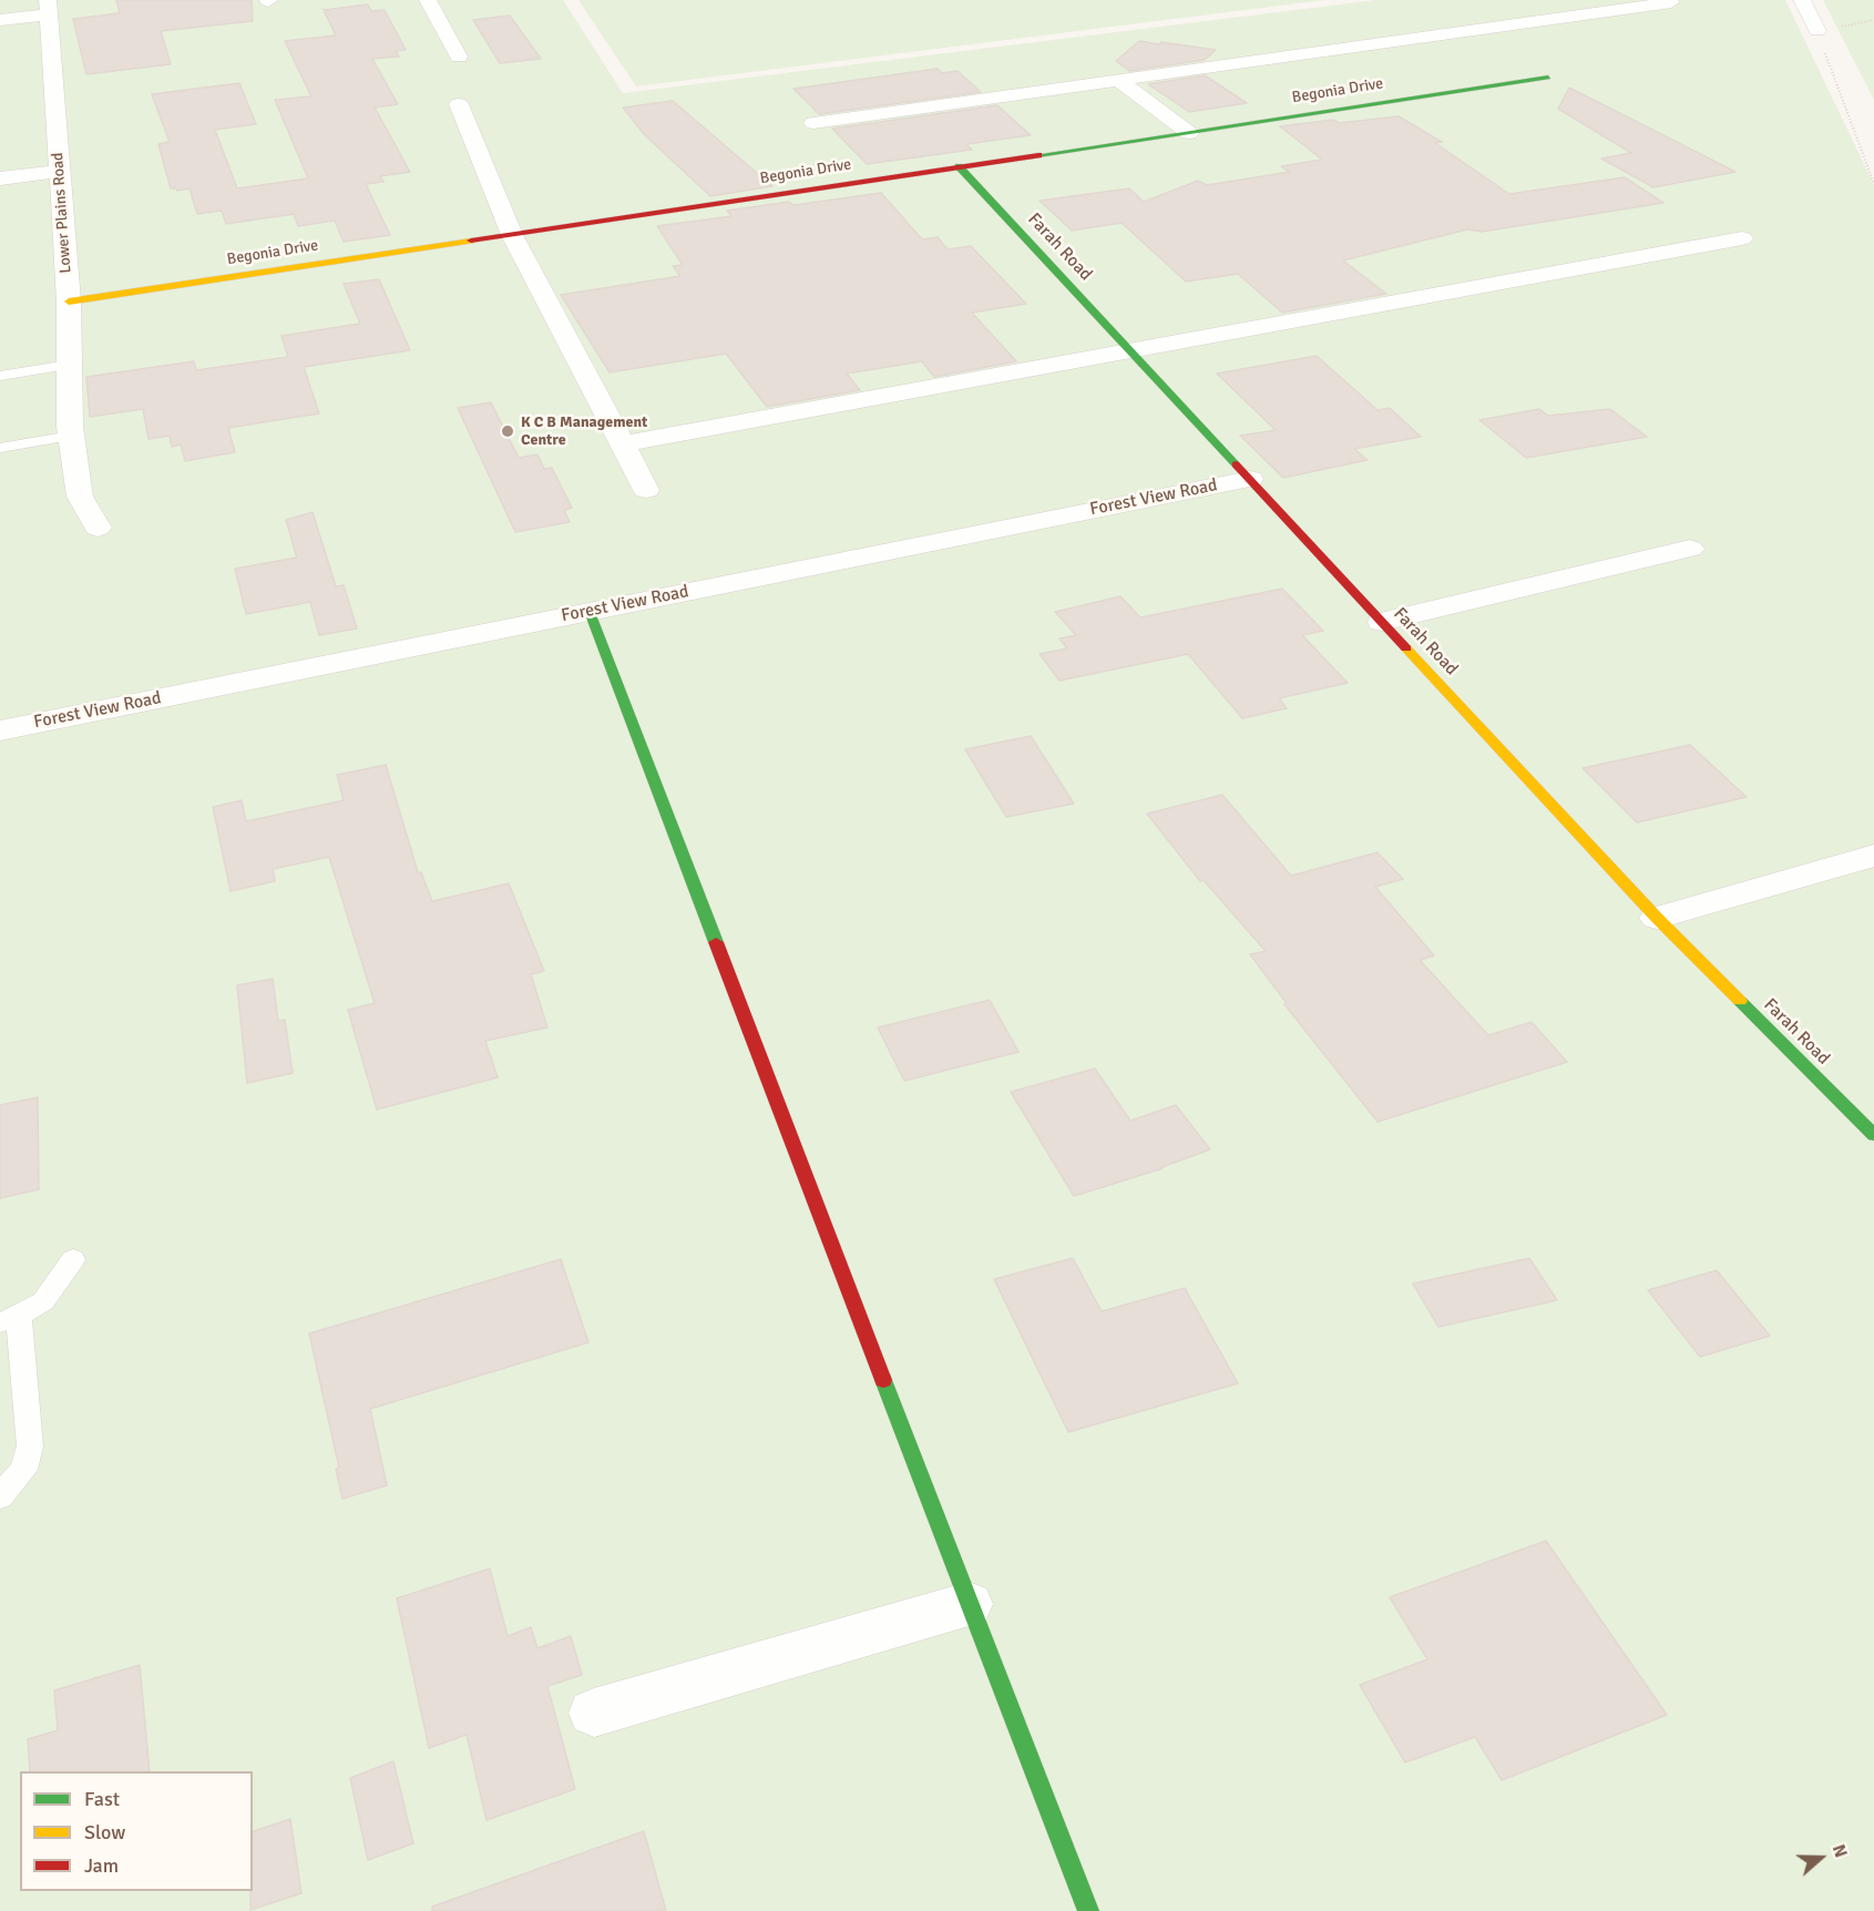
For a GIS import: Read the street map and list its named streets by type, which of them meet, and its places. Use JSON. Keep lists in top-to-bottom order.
{
  "streets": {
    "street": [
      "Begonia Drive",
      "Lower Plains Road",
      "Farah Road",
      "Forest View Road"
    ]
  },
  "crossings": [
    ["Begonia Drive", "Lower Plains Road"],
    ["Begonia Drive", "Farah Road"],
    ["Farah Road", "Forest View Road"]
  ],
  "places": ["K C B Management Centre"],
  "legend": ["Fast", "Slow", "Jam"],
  "north": "right"
}
